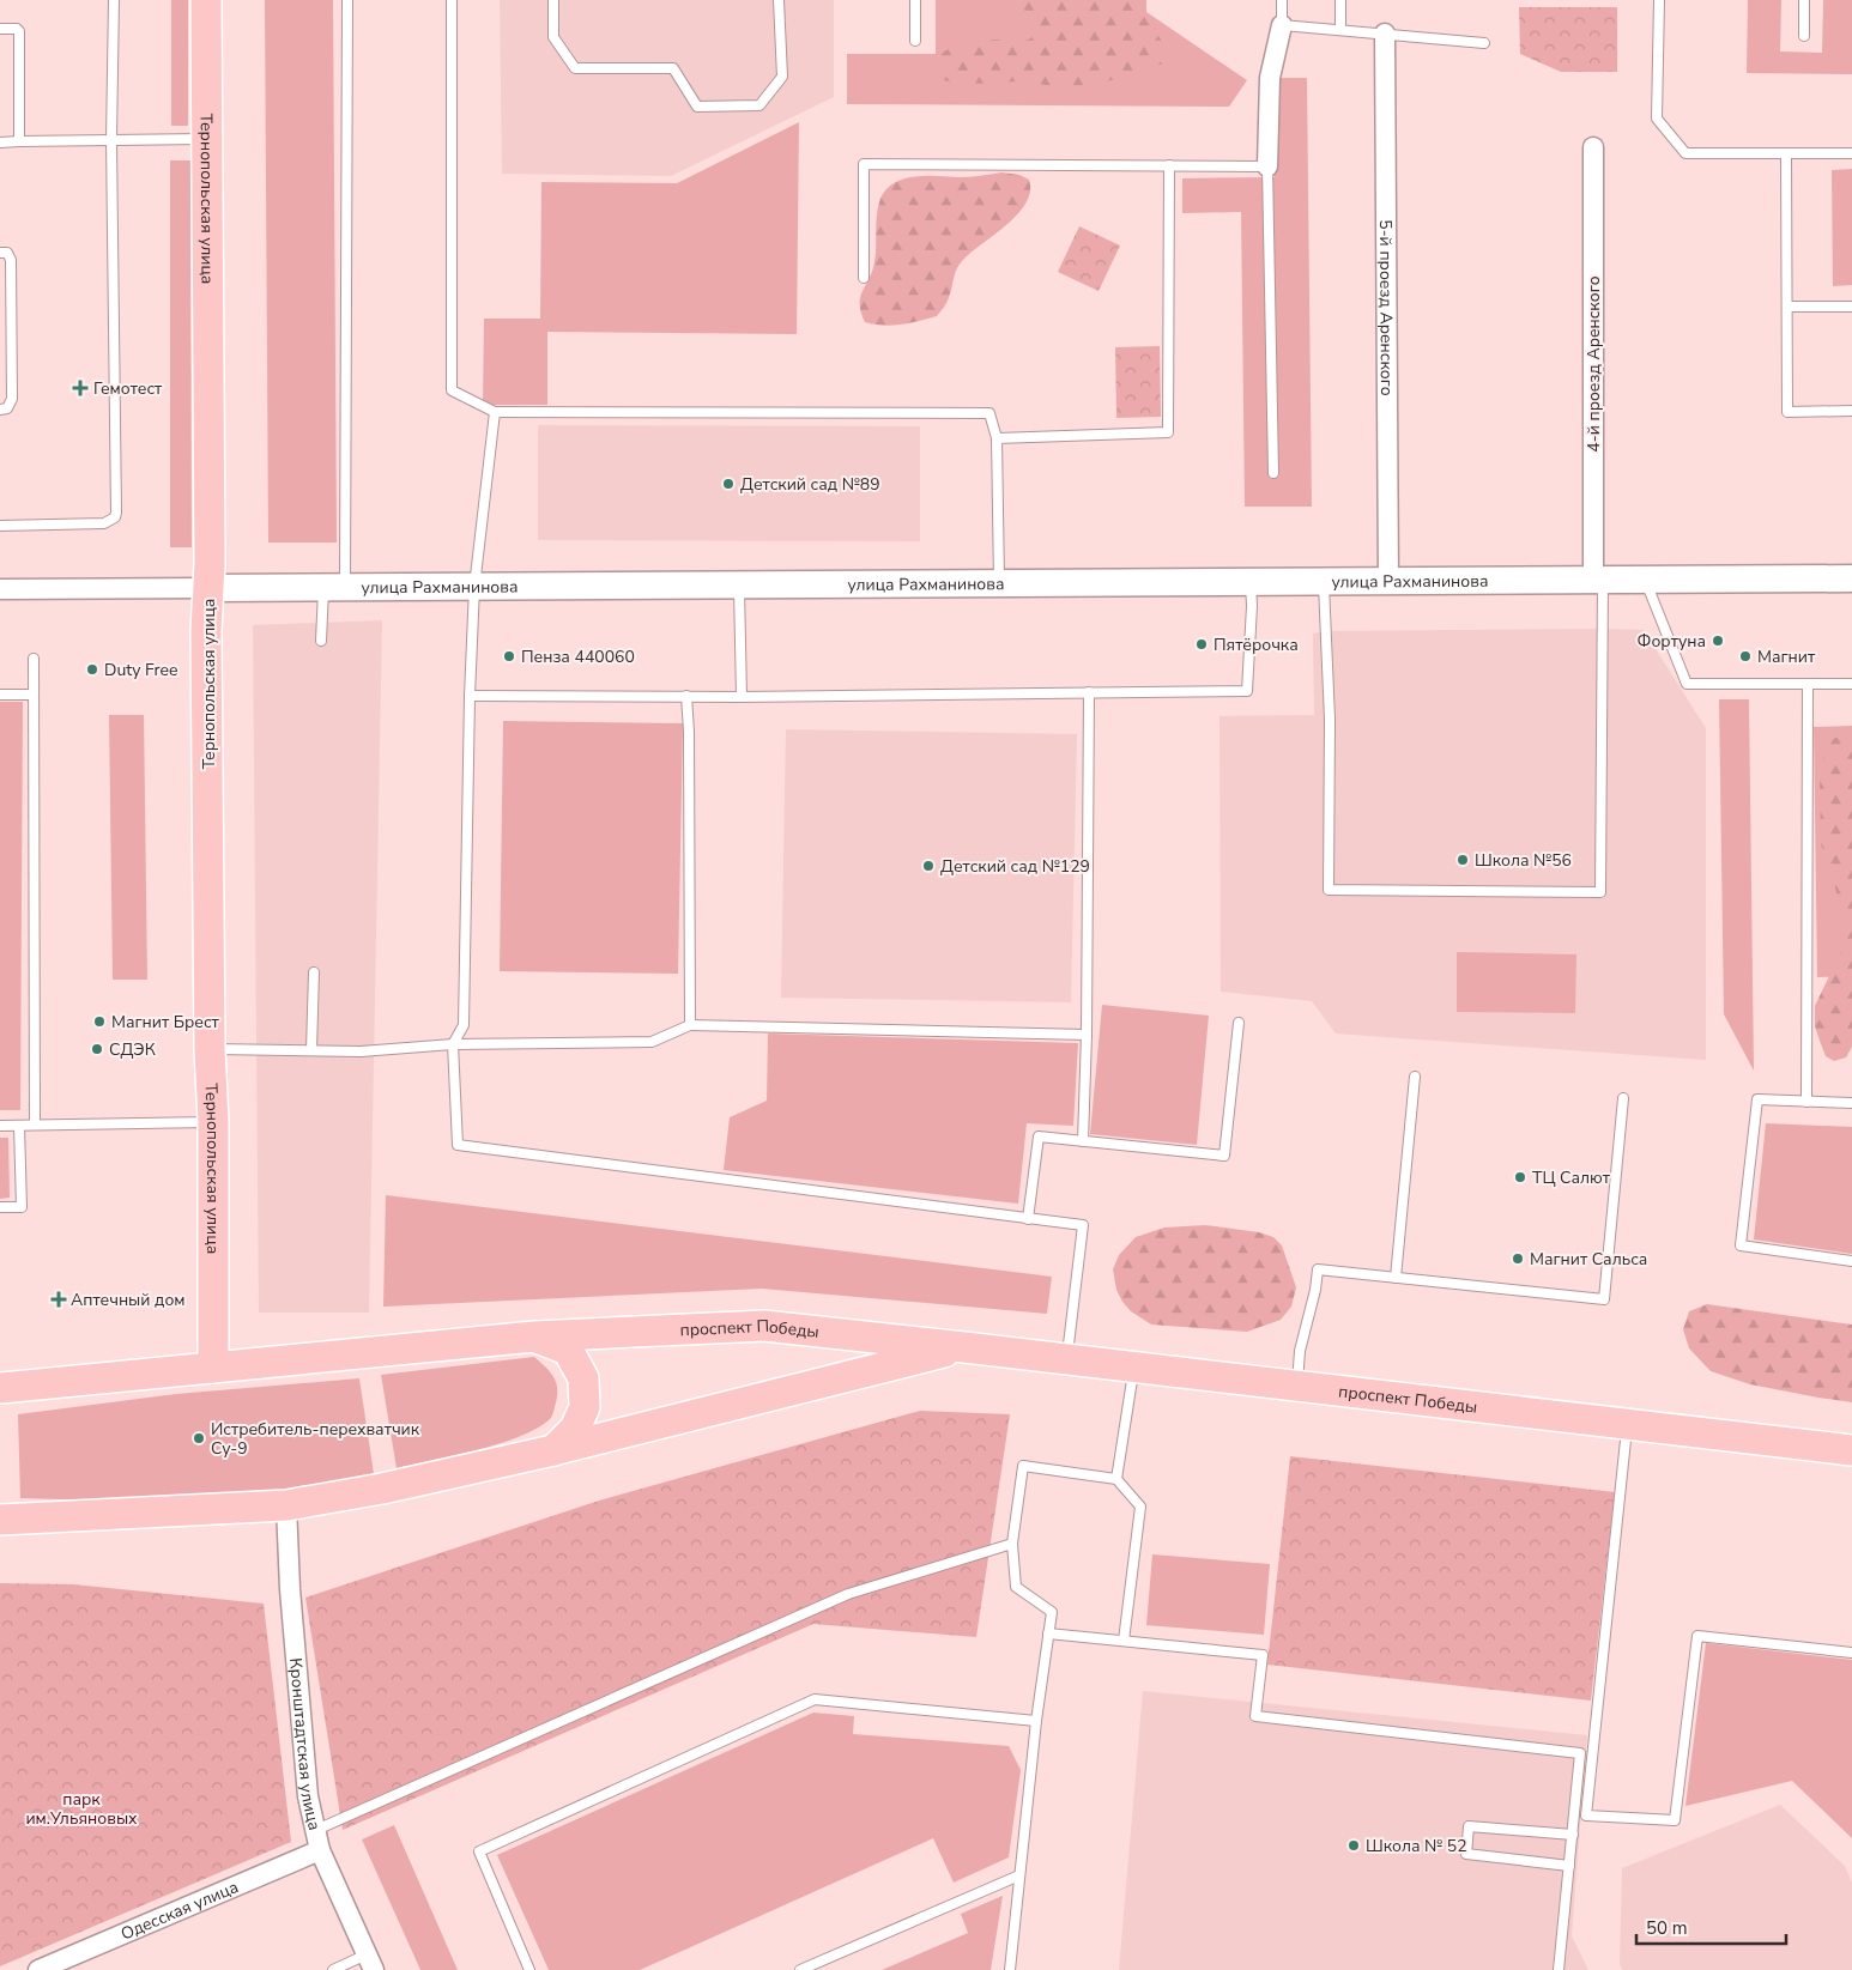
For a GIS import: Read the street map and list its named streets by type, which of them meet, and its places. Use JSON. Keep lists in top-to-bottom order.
{
  "streets": {
    "main road": ["Тернопольская улица", "улица Рахманинова", "проспект Победы"],
    "street": [
      "5-й проезд Аренского",
      "4-й проезд Аренского",
      "Кронштадтская улица",
      "Одесская улица"
    ]
  },
  "crossings": [
    ["Тернопольская улица", "улица Рахманинова"],
    ["Тернопольская улица", "проспект Победы"],
    ["5-й проезд Аренского", "улица Рахманинова"],
    ["4-й проезд Аренского", "улица Рахманинова"],
    ["проспект Победы", "Кронштадтская улица"],
    ["Кронштадтская улица", "Одесская улица"]
  ],
  "parks": ["парк им.Ульяновых"],
  "places": {
    "health": ["Гемотест", "Аптечный дом"],
    "other": [
      "Детский сад №89",
      "Фортуна",
      "Пятёрочка",
      "Пенза 440060",
      "Магнит",
      "Duty Free",
      "Школа №56",
      "Детский сад №129",
      "Магнит Брест",
      "СДЭК",
      "ТЦ Салют",
      "Магнит Сальса",
      "Истребитель-перехватчик Су-9",
      "Школа № 52"
    ]
  },
  "scale_bar": "50 m"
}
